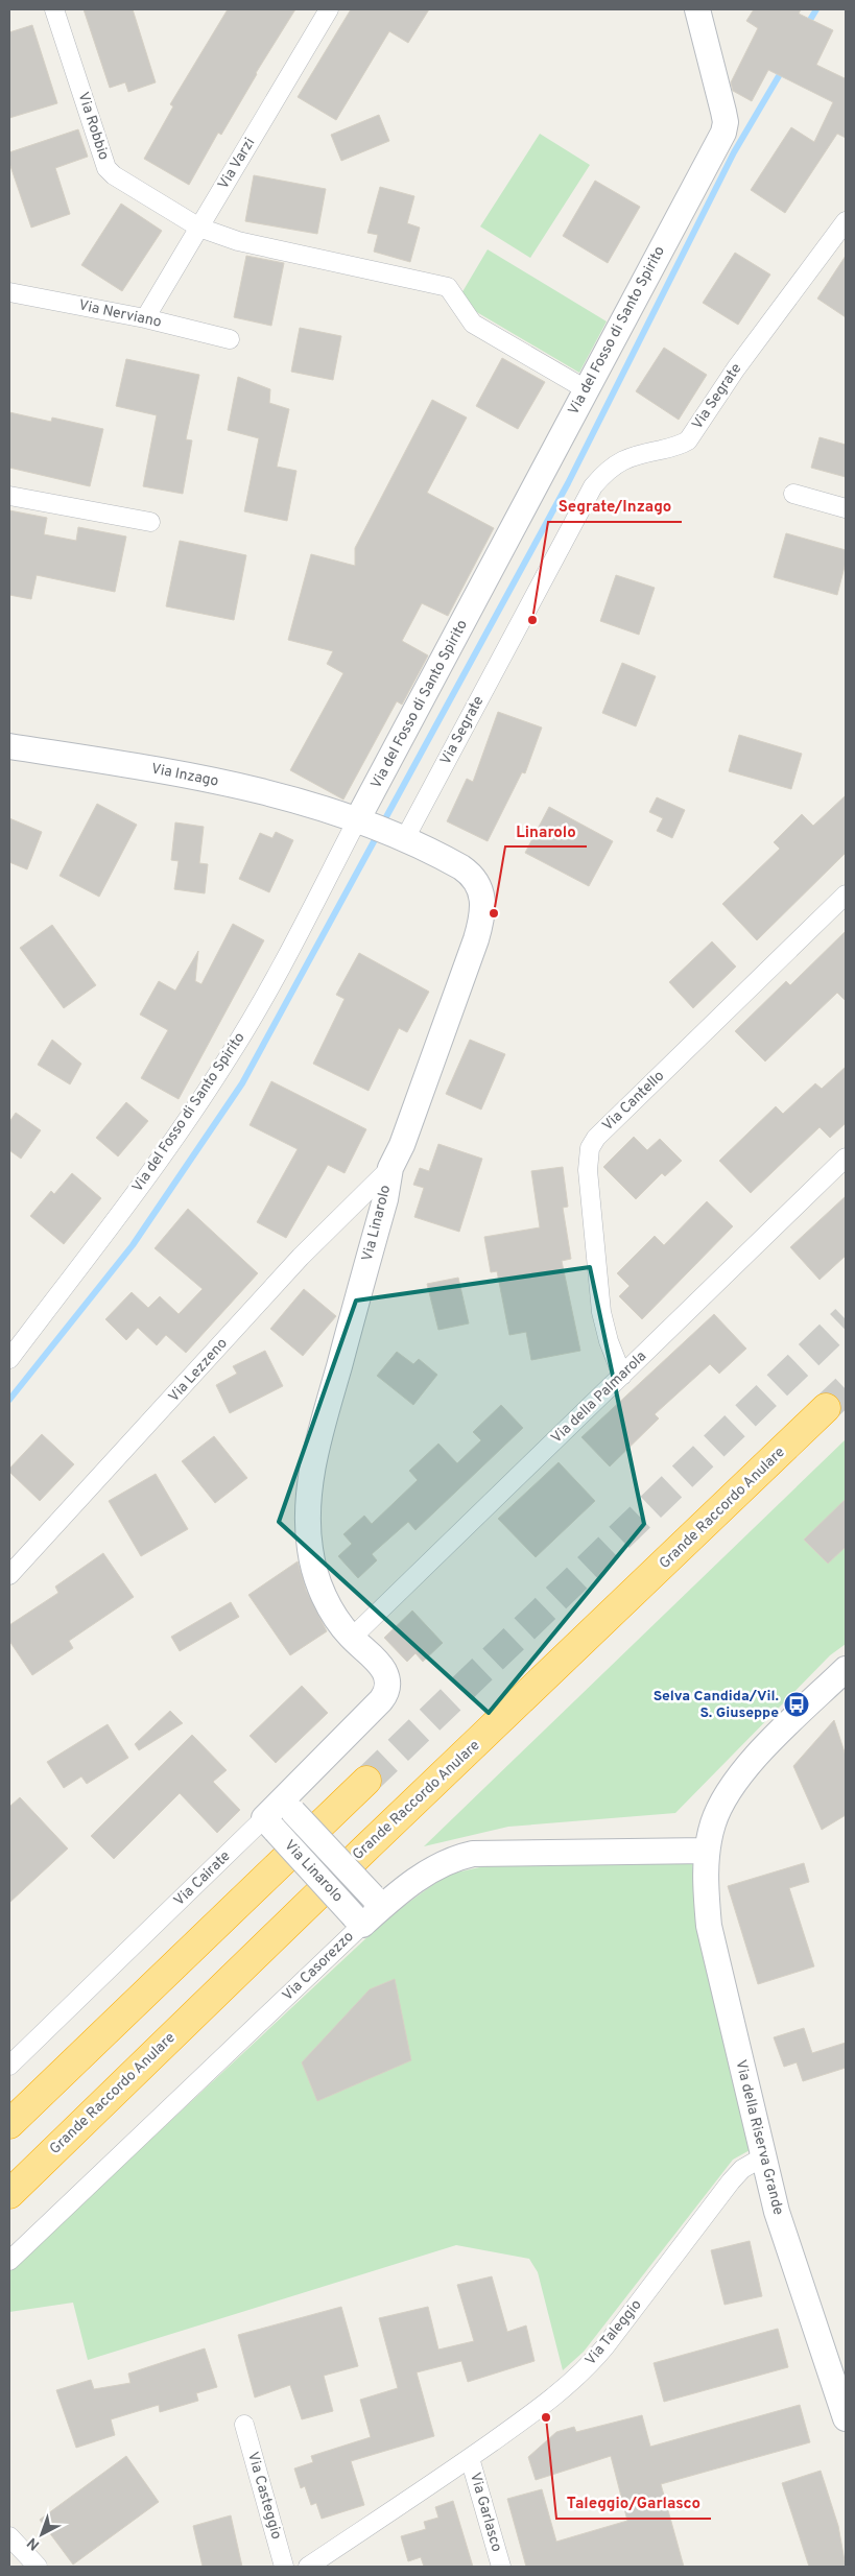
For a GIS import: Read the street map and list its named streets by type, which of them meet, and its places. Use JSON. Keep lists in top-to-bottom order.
{
  "streets": {
    "highway": ["Grande Raccordo Anulare"],
    "street": [
      "Via Robbio",
      "Via Varzi",
      "Via Nerviano",
      "Via del Fosso di Santo Spirito",
      "Via Segrate",
      "Via Inzago",
      "Via Cantello",
      "Via Linarolo",
      "Via Lezzeno",
      "Via della Palmarola",
      "Via Cairate",
      "Via Casorezzo",
      "Via della Riserva Grande",
      "Via Taleggio",
      "Via Casteggio",
      "Via Garlasco"
    ]
  },
  "crossings": [
    ["Via Robbio", "Via Varzi"],
    ["Via Robbio", "Via del Fosso di Santo Spirito"],
    ["Via Varzi", "Via Nerviano"],
    ["Via del Fosso di Santo Spirito", "Via Inzago"],
    ["Via del Fosso di Santo Spirito", "Via Linarolo"],
    ["Via Segrate", "Via Linarolo"],
    ["Via Inzago", "Via Linarolo"],
    ["Via Cantello", "Via della Palmarola"],
    ["Via Linarolo", "Via Lezzeno"],
    ["Via Linarolo", "Via della Palmarola"],
    ["Via Linarolo", "Via Cairate"],
    ["Via Linarolo", "Via Casorezzo"],
    ["Via Casorezzo", "Via della Riserva Grande"],
    ["Via della Riserva Grande", "Via Taleggio"],
    ["Via Taleggio", "Via Garlasco"]
  ],
  "places": {
    "other": ["Segrate/Inzago", "Linarolo", "Taleggio/Garlasco"],
    "bus stop": ["Selva Candida/Vil. S. Giuseppe"]
  },
  "north": "bottom left"
}
